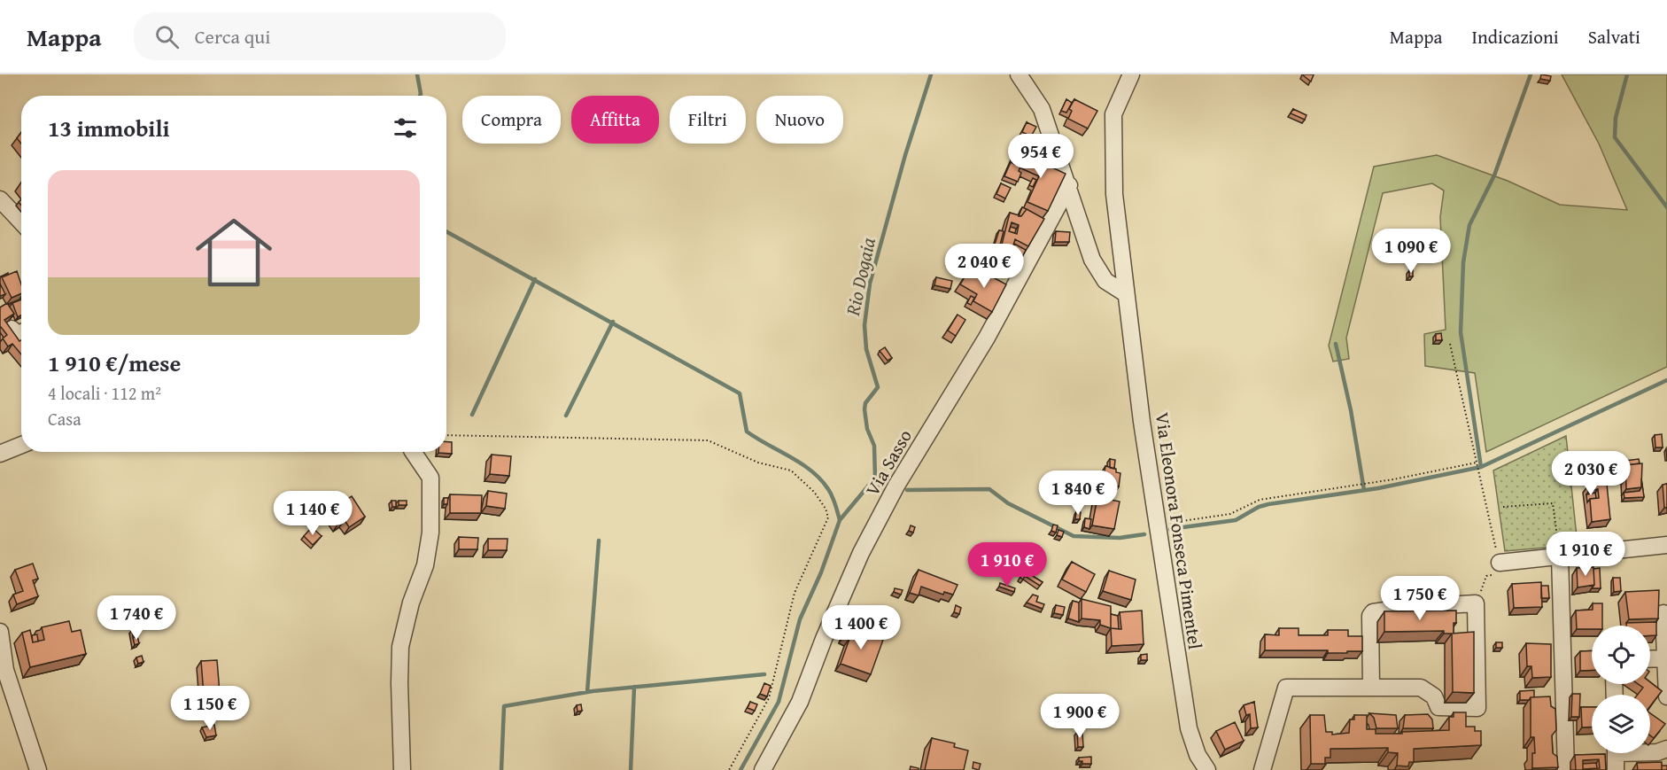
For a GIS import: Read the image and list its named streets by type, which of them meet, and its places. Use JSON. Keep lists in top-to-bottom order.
{
  "streets": {
    "street": ["Via Sasso", "Via Eleonora Fonseca Pimentel"]
  },
  "water": ["Rio Dogaia"],
  "page": {
    "header": "Mappa",
    "search": "Cerca qui",
    "nav": ["Mappa", "Indicazioni", "Salvati"],
    "chip": [
      "Compra",
      "Affitta",
      "Filtri",
      "Nuovo"
    ],
    "heading": "13 immobili",
    "price": [
      "954 €",
      "1 090 €",
      "2 040 €",
      "2 030 €",
      "1 840 €",
      "1 140 €",
      "1 910 €",
      "1 910 €",
      "1 750 €",
      "1 740 €",
      "1 400 €",
      "1 150 €",
      "1 900 €"
    ],
    "list": [
      {
        "name": "1 910 €/mese",
        "note": "4 locali · 112 m² · Casa"
      }
    ]
  }
}
